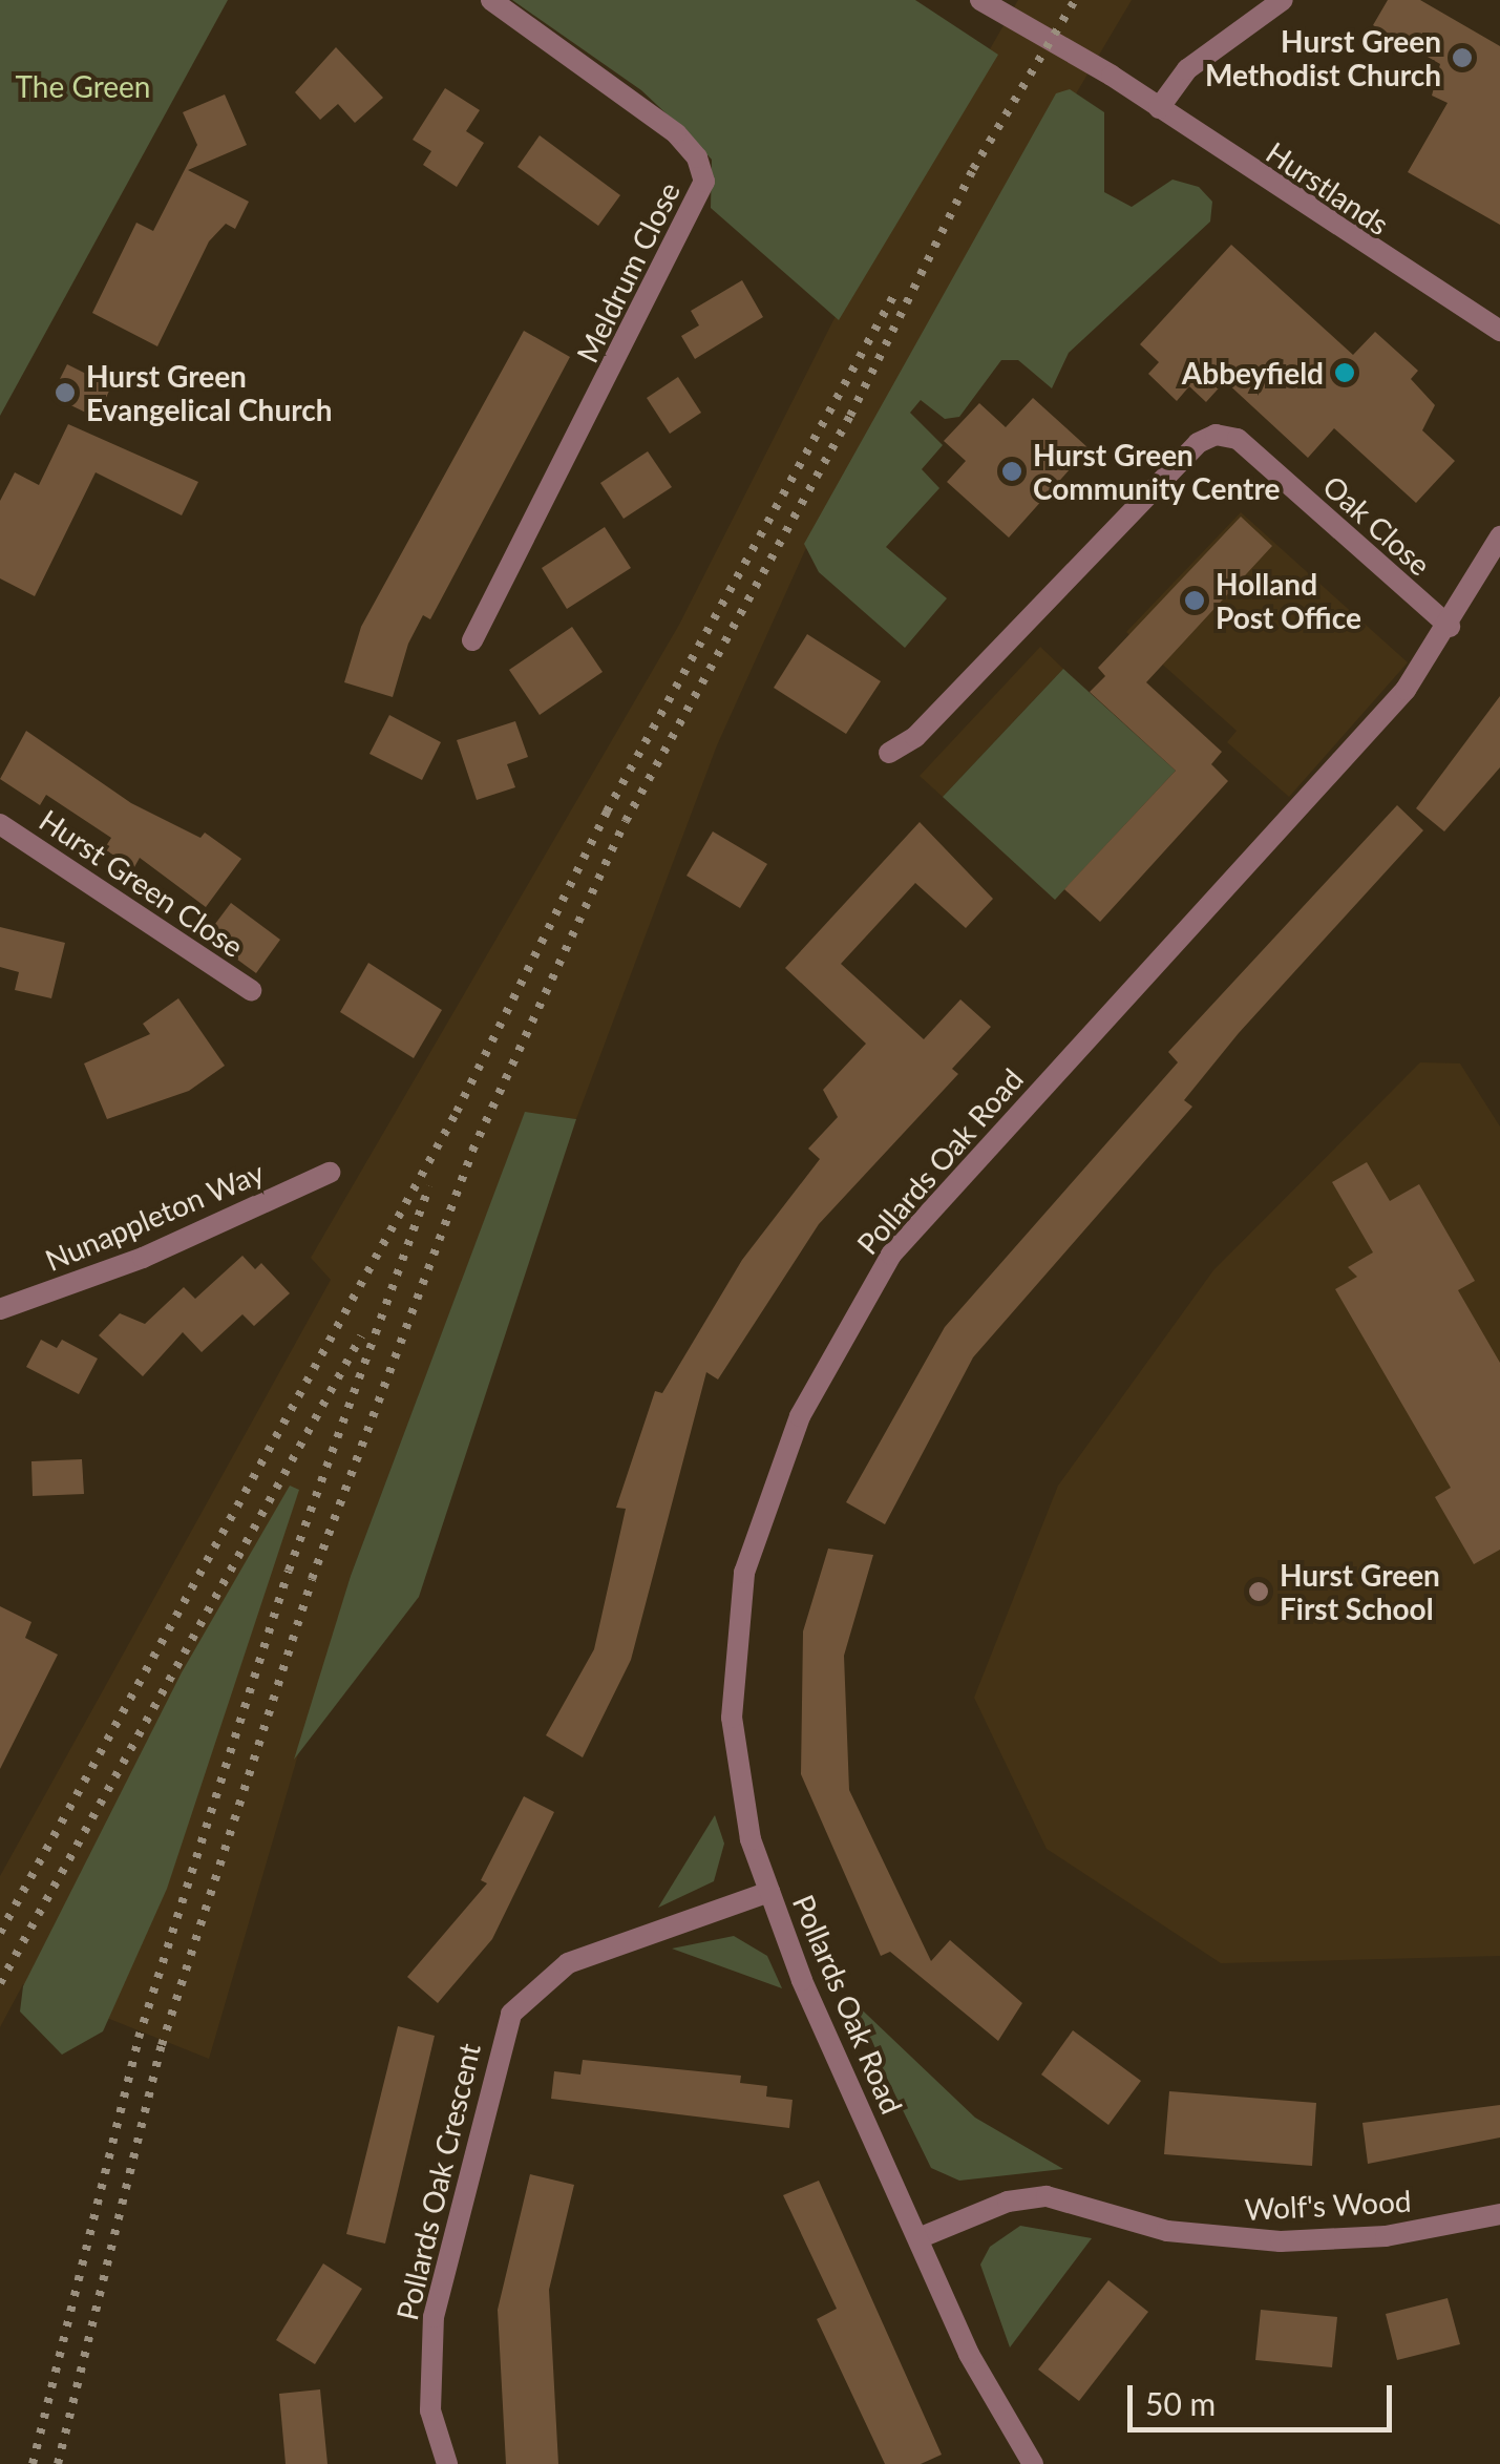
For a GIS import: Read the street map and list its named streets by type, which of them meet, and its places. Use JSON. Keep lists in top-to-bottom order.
{
  "streets": {
    "street": [
      "Hurstlands",
      "Meldrum Close",
      "Oak Close",
      "Hurst Green Close",
      "Pollards Oak Road",
      "Nunappleton Way",
      "Pollards Oak Crescent",
      "Wolf's Wood"
    ]
  },
  "crossings": [
    ["Oak Close", "Pollards Oak Road"],
    ["Pollards Oak Road", "Pollards Oak Crescent"],
    ["Pollards Oak Road", "Wolf's Wood"]
  ],
  "parks": ["The Green"],
  "places": [
    "Hurst Green Methodist Church",
    "Abbeyfield",
    "Hurst Green Evangelical Church",
    "Hurst Green Community Centre",
    "Holland Post Office",
    "Hurst Green First School"
  ],
  "scale_bar": "50 m"
}
